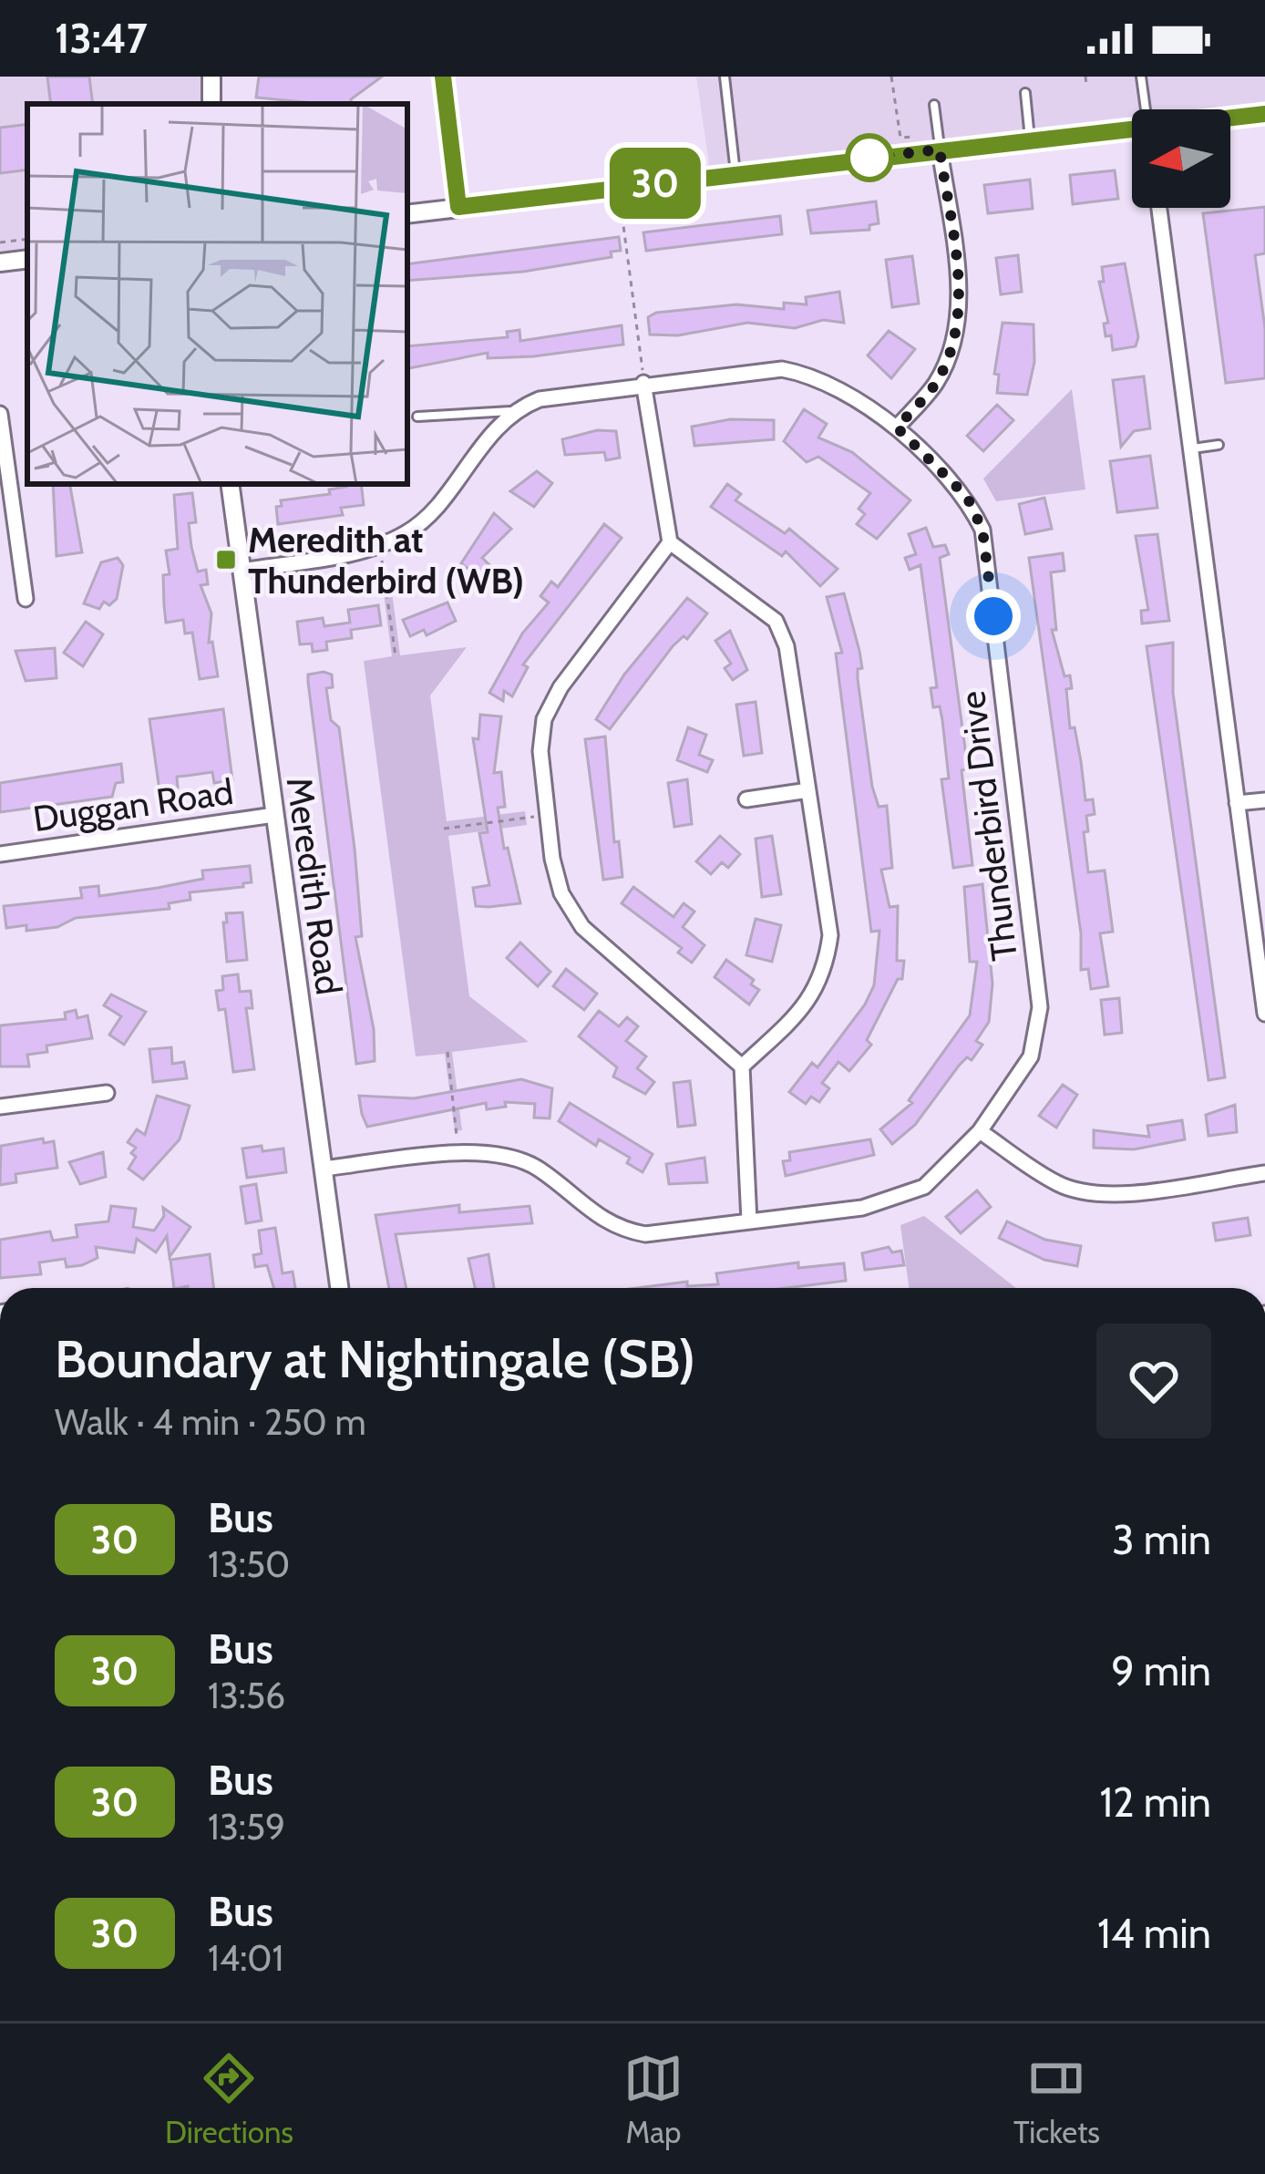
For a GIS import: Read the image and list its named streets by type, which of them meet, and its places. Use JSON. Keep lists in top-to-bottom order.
{
  "streets": {
    "street": ["Duggan Road", "Thunderbird Drive", "Meredith Road"]
  },
  "crossings": [
    ["Duggan Road", "Meredith Road"],
    ["Thunderbird Drive", "Meredith Road"]
  ],
  "places": {
    "transit": ["Meredith at Thunderbird (WB)"]
  },
  "lines": ["bus line 30"],
  "north": "left",
  "page": {
    "status": "13:47",
    "on_map": "30",
    "heading": ["Boundary at Nightingale (SB)", "Walk · 4 min · 250 m"],
    "list": [
      {
        "mark": "30",
        "name": "Bus",
        "note": "13:50",
        "value": "3 min"
      },
      {
        "mark": "30",
        "name": "Bus",
        "note": "13:56",
        "value": "9 min"
      },
      {
        "mark": "30",
        "name": "Bus",
        "note": "13:59",
        "value": "12 min"
      },
      {
        "mark": "30",
        "name": "Bus",
        "note": "14:01",
        "value": "14 min"
      }
    ],
    "tabs": ["Directions", "Map", "Tickets"]
  }
}
